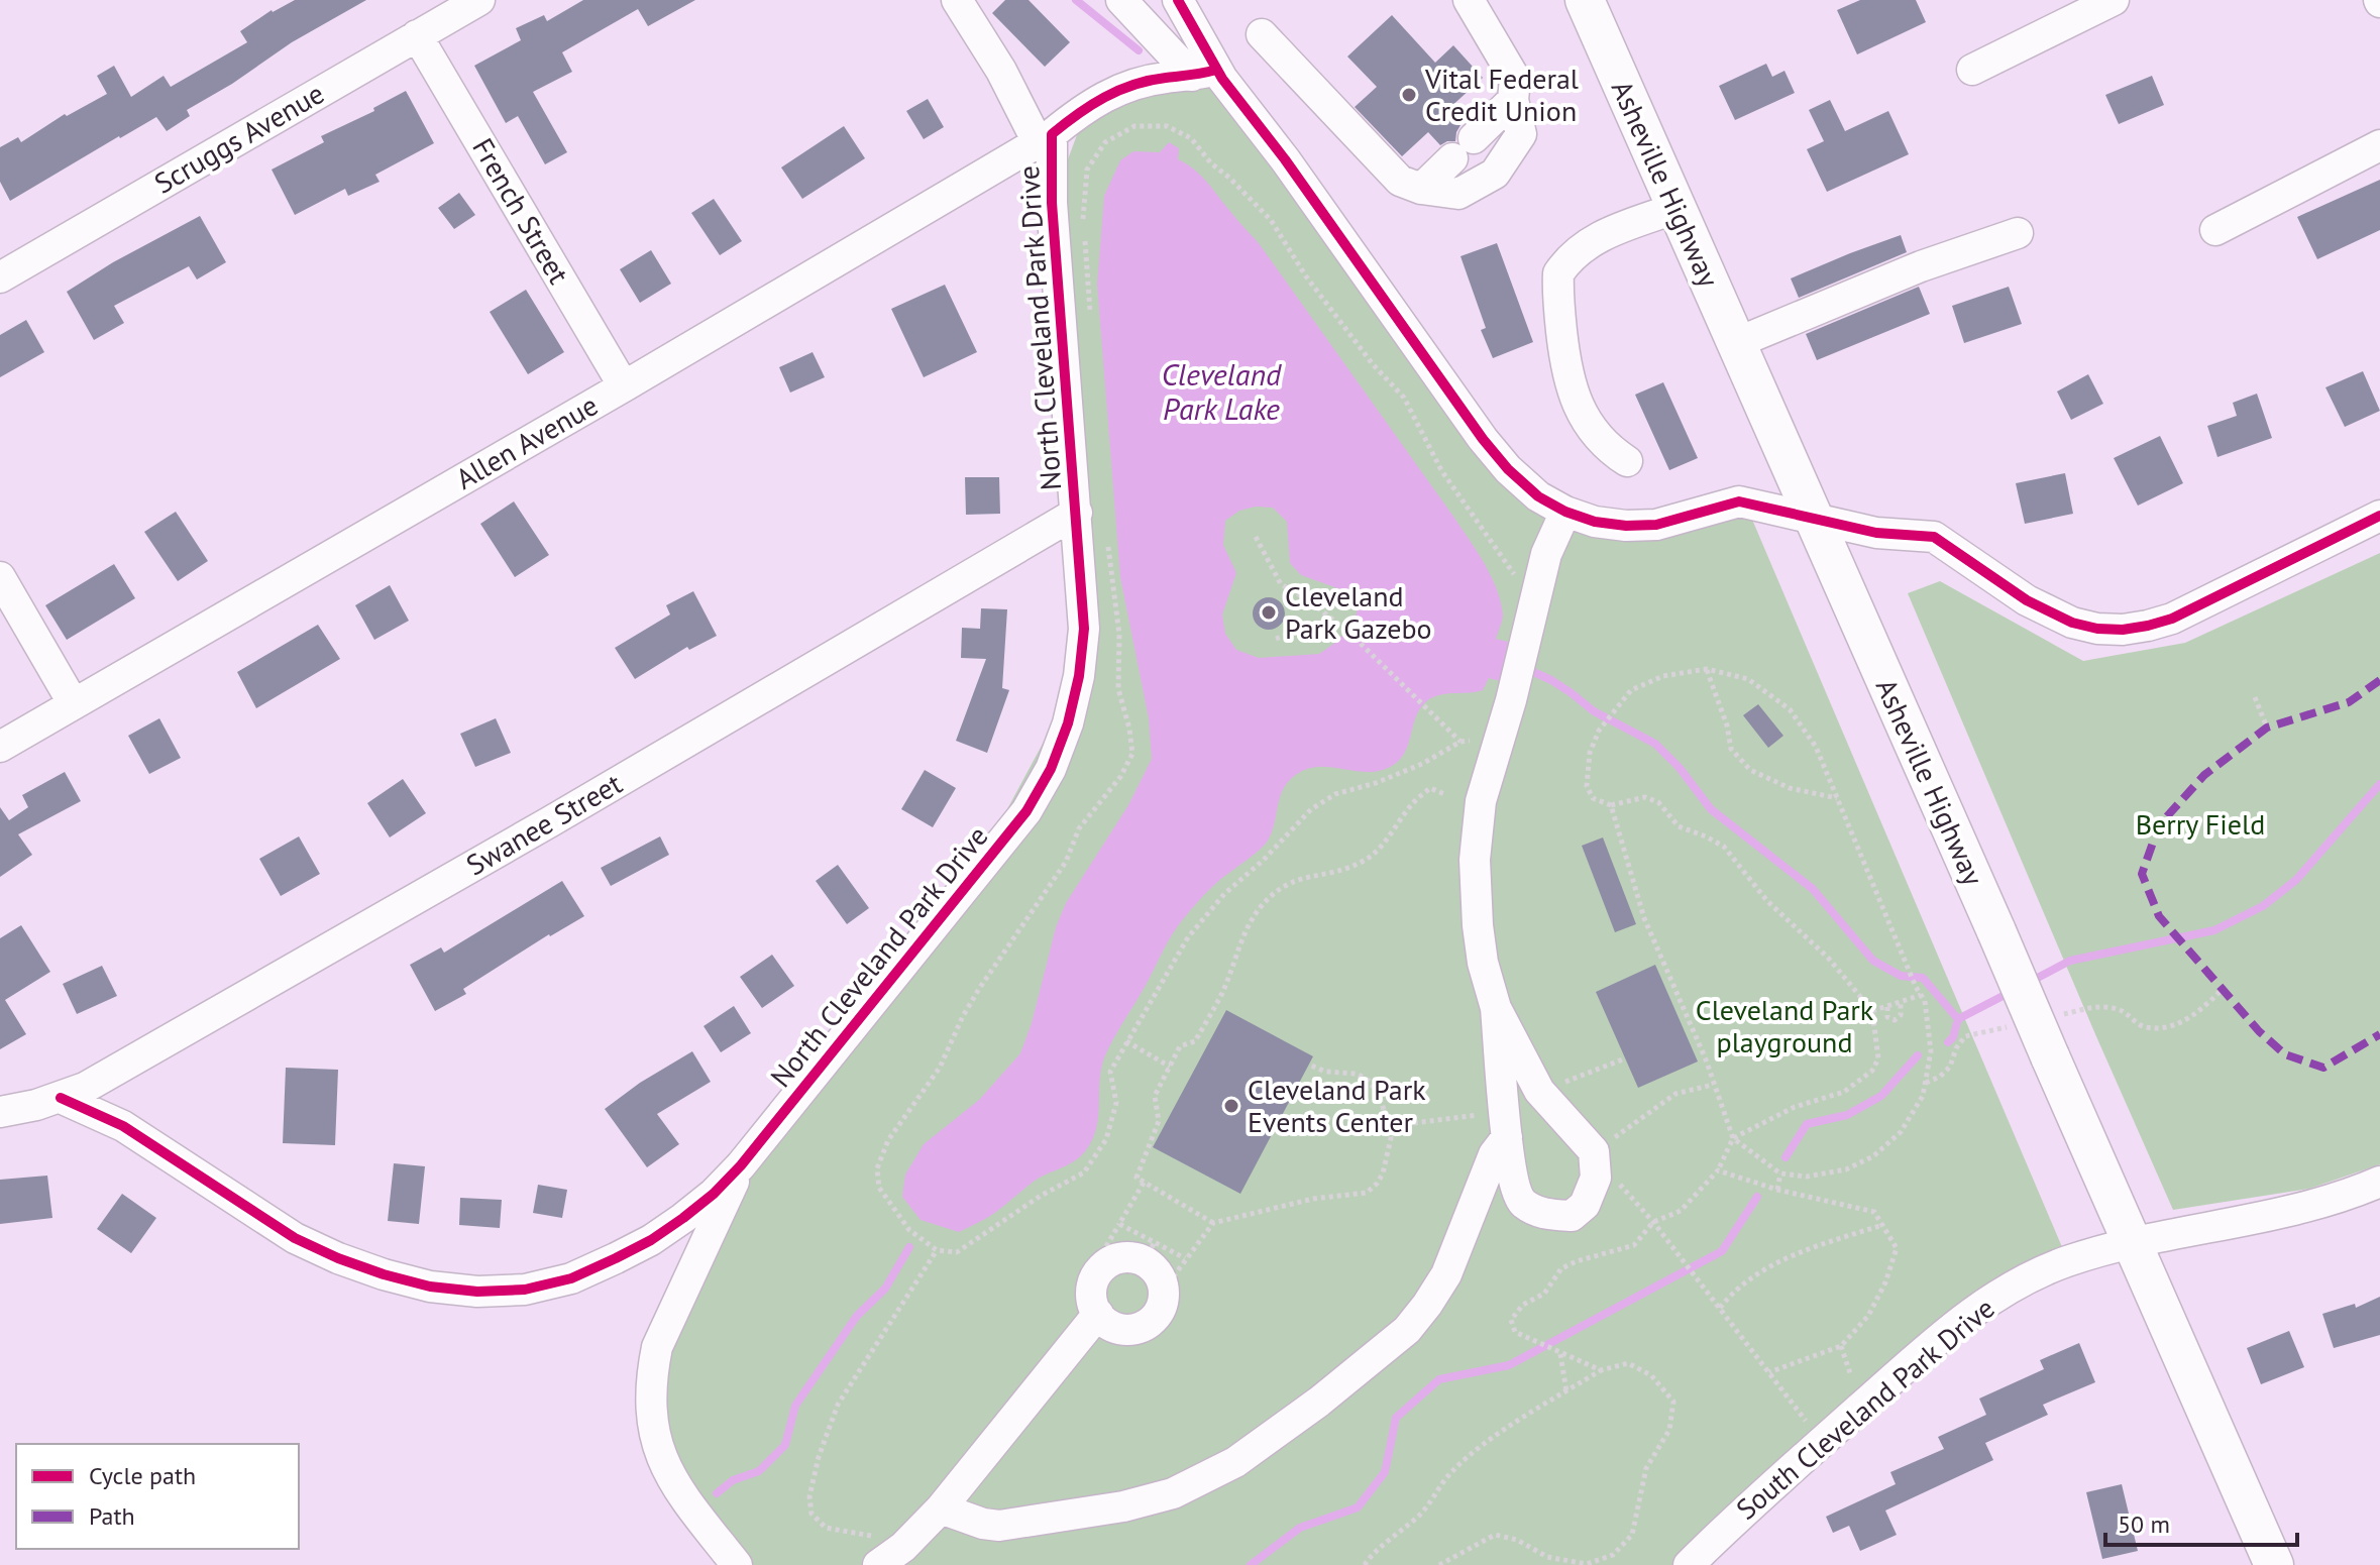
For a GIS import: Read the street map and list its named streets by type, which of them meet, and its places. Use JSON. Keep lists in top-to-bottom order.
{
  "streets": {
    "main road": ["Asheville Highway"],
    "street": [
      "Scruggs Avenue",
      "French Street",
      "North Cleveland Park Drive",
      "Allen Avenue",
      "Swanee Street",
      "South Cleveland Park Drive"
    ]
  },
  "crossings": [
    ["Scruggs Avenue", "French Street"],
    ["Asheville Highway", "South Cleveland Park Drive"],
    ["French Street", "Allen Avenue"],
    ["North Cleveland Park Drive", "Allen Avenue"],
    ["North Cleveland Park Drive", "Swanee Street"]
  ],
  "water": ["Cleveland Park Lake"],
  "parks": ["Berry Field", "Cleveland Park playground"],
  "places": ["Vital Federal Credit Union", "Cleveland Park Gazebo", "Cleveland Park Events Center"],
  "legend": ["Cycle path", "Path"],
  "scale_bar": "50 m"
}
